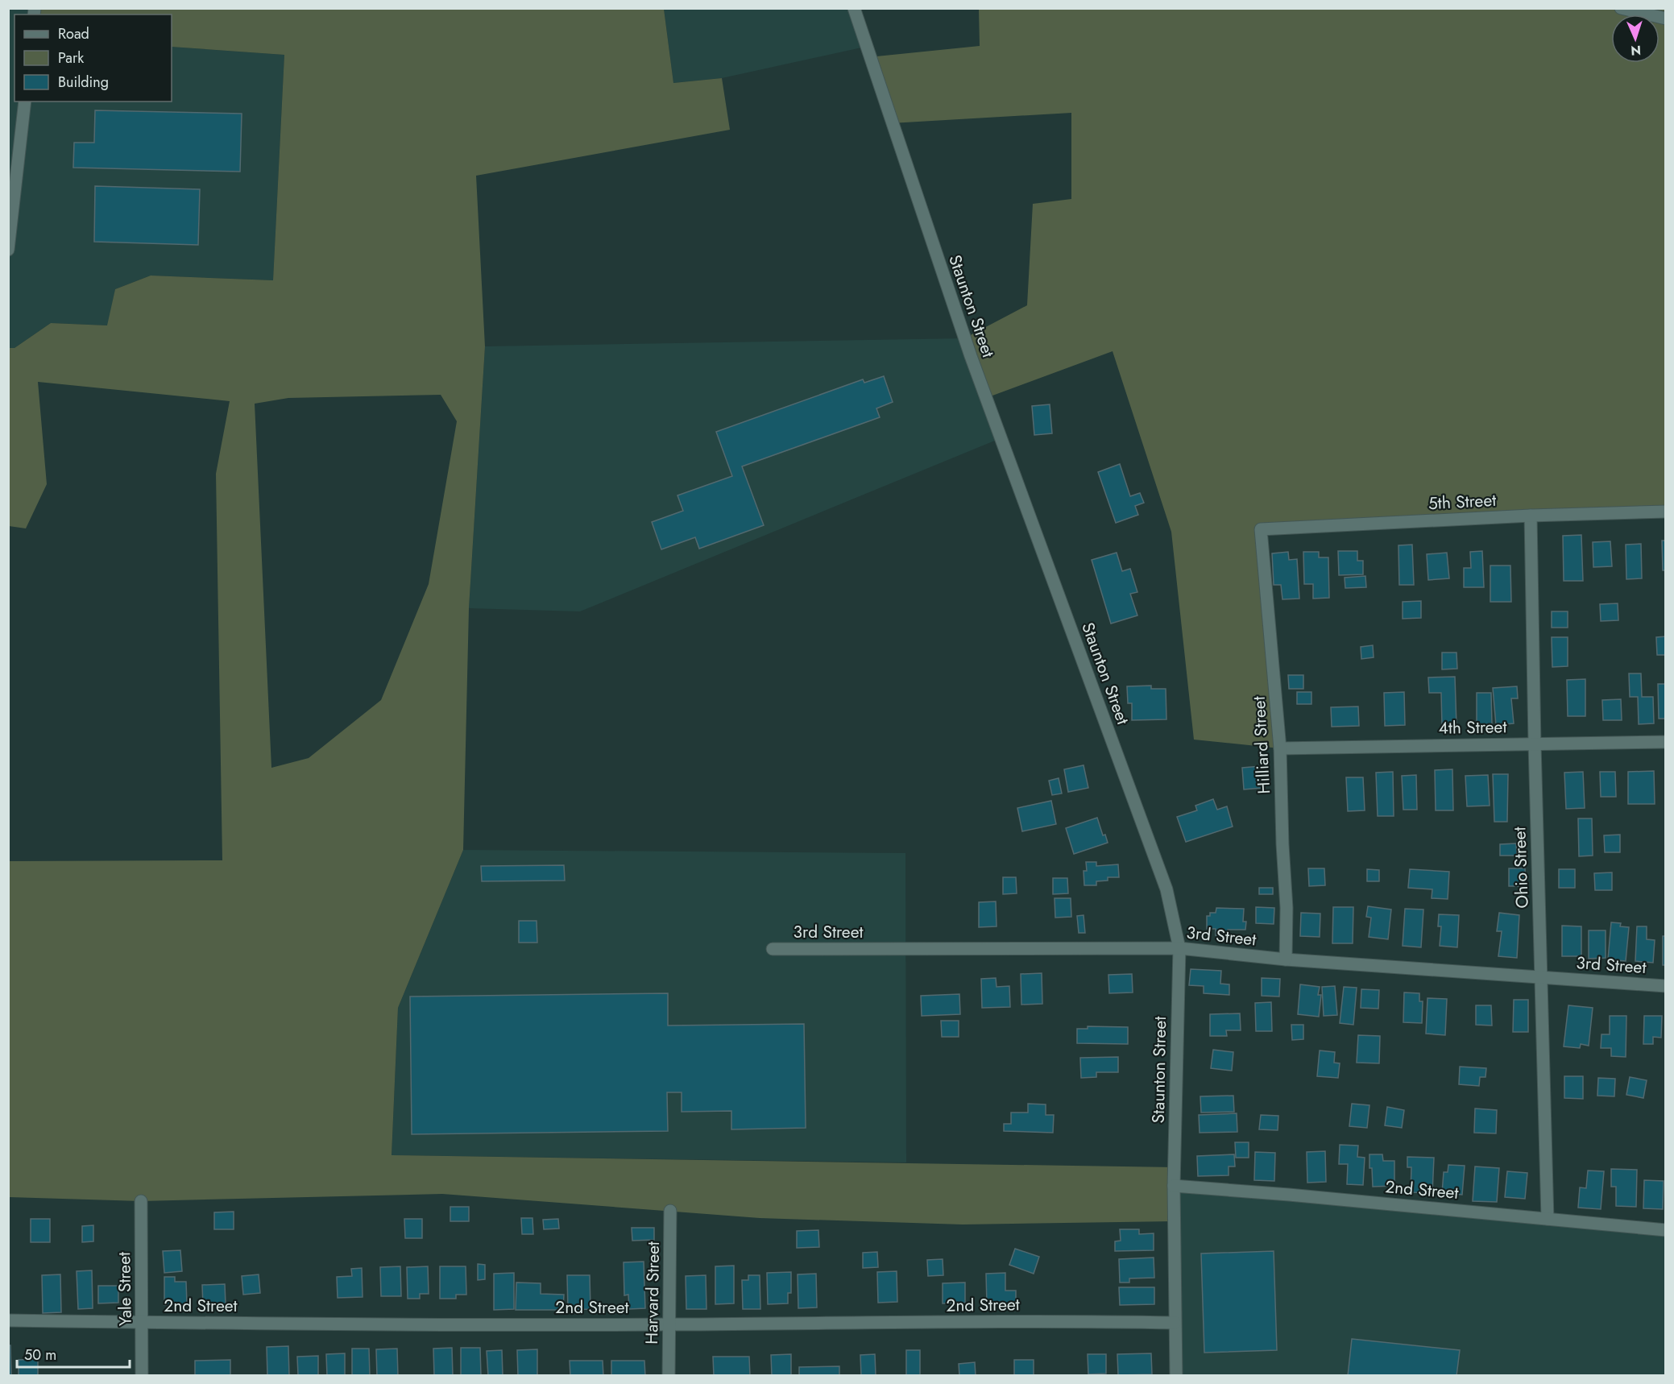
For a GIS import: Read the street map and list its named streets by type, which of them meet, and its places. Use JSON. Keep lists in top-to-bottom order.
{
  "streets": {
    "street": [
      "Staunton Street",
      "5th Street",
      "4th Street",
      "Hilliard Street",
      "Ohio Street",
      "3rd Street",
      "2nd Street",
      "Yale Street",
      "Harvard Street"
    ]
  },
  "crossings": [
    ["Staunton Street", "3rd Street"],
    ["Staunton Street", "2nd Street"],
    ["5th Street", "Hilliard Street"],
    ["5th Street", "Ohio Street"],
    ["4th Street", "Hilliard Street"],
    ["4th Street", "Ohio Street"],
    ["Hilliard Street", "3rd Street"],
    ["Ohio Street", "3rd Street"],
    ["Ohio Street", "2nd Street"],
    ["2nd Street", "Yale Street"],
    ["2nd Street", "Harvard Street"]
  ],
  "legend": ["Road", "Park", "Building"],
  "scale_bar": "50 m",
  "north": "bottom"
}
